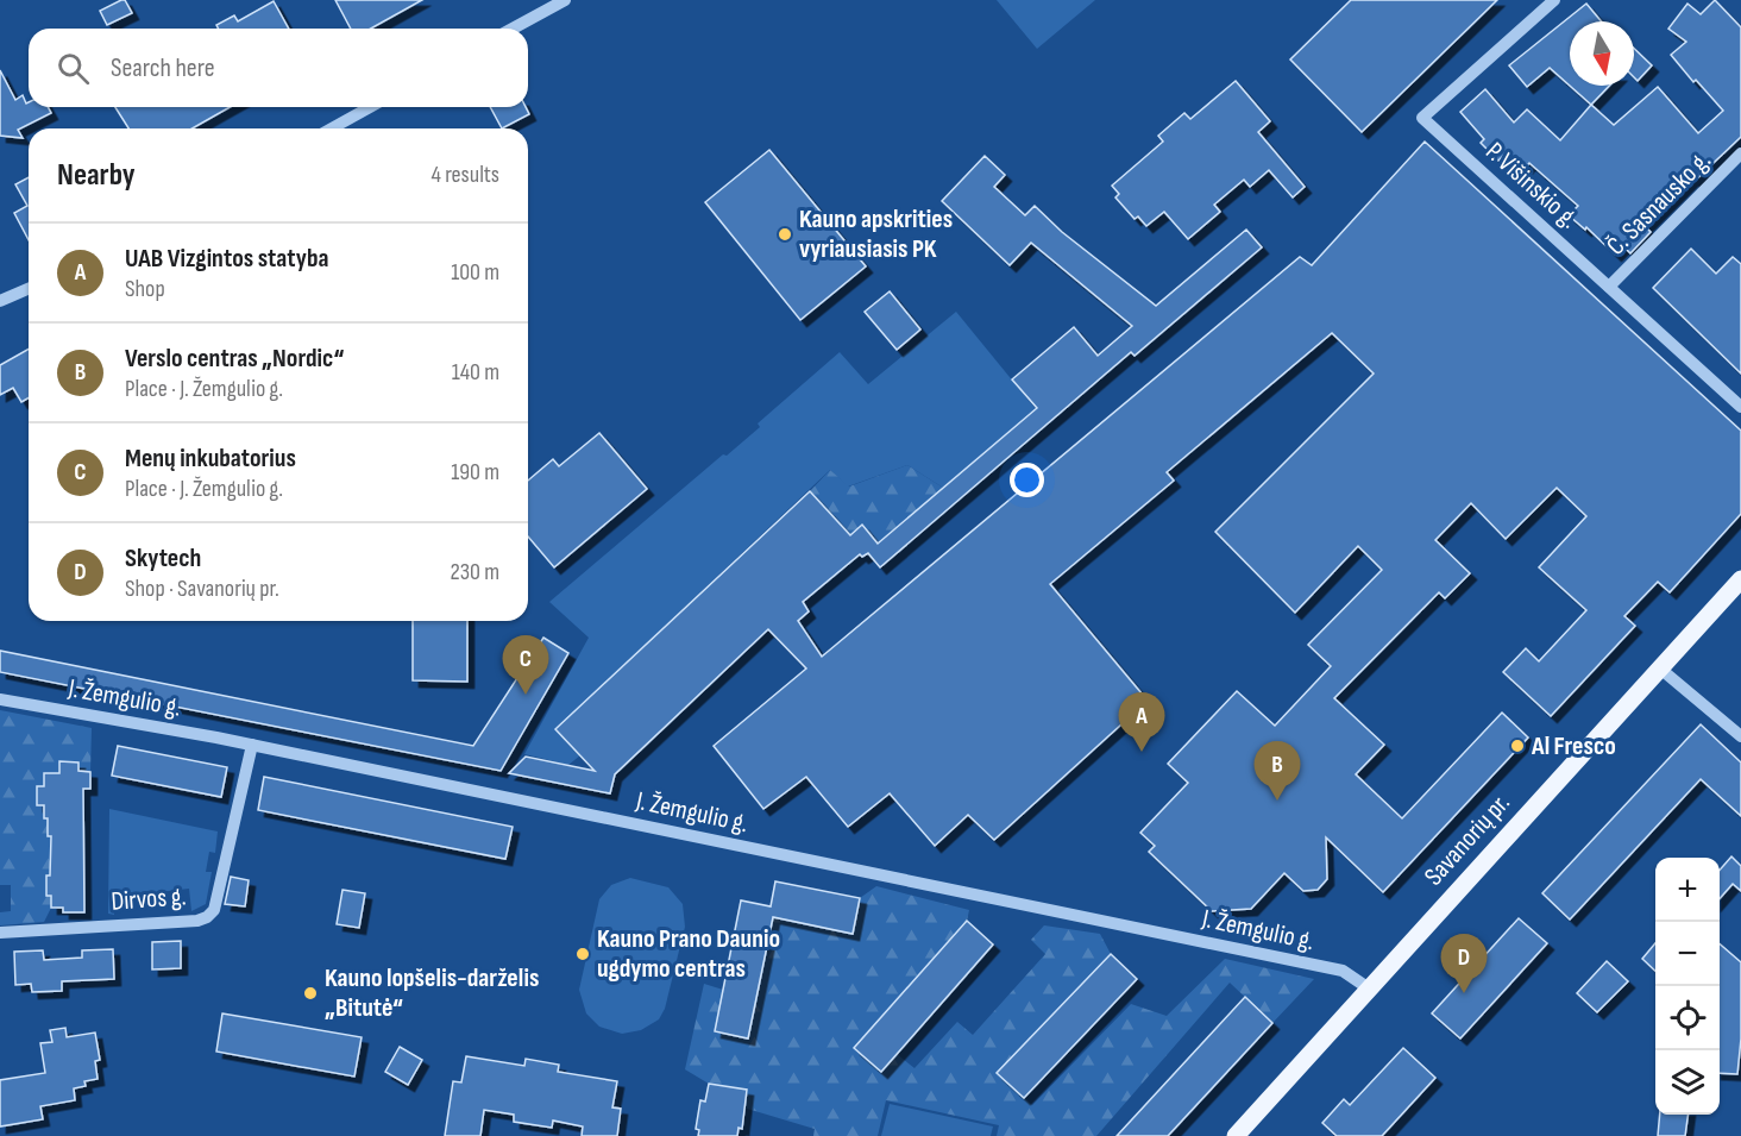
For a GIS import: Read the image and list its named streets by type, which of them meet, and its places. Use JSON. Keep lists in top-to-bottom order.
{
  "streets": {
    "main road": ["Savanorių pr."],
    "street": [
      "P. Višinskio g.",
      "Č. Sasnausko g.",
      "J. Žemgulio g.",
      "Dirvos g."
    ]
  },
  "crossings": [
    ["P. Višinskio g.", "Č. Sasnausko g."],
    ["J. Žemgulio g.", "Savanorių pr."],
    ["J. Žemgulio g.", "Dirvos g."]
  ],
  "places": [
    "Kauno apskrities vyriausiasis PK",
    "Al Fresco",
    "Kauno Prano Daunio ugdymo centras",
    "Kauno lopšelis-darželis „Bitutė“"
  ],
  "north": "bottom",
  "page": {
    "search": "Search here",
    "heading": ["Nearby", "4 results"],
    "list": [
      {
        "mark": "A",
        "name": "UAB Vizgintos statyba",
        "note": "Shop",
        "value": "100 m"
      },
      {
        "mark": "B",
        "name": "Verslo centras „Nordic“",
        "note": "Place · J. Žemgulio g.",
        "value": "140 m"
      },
      {
        "mark": "C",
        "name": "Menų inkubatorius",
        "note": "Place · J. Žemgulio g.",
        "value": "190 m"
      },
      {
        "mark": "D",
        "name": "Skytech",
        "note": "Shop · Savanorių pr.",
        "value": "230 m"
      }
    ],
    "pins": [
      "C",
      "A",
      "B",
      "D"
    ],
    "map_buttons": ["+", "−"]
  }
}
